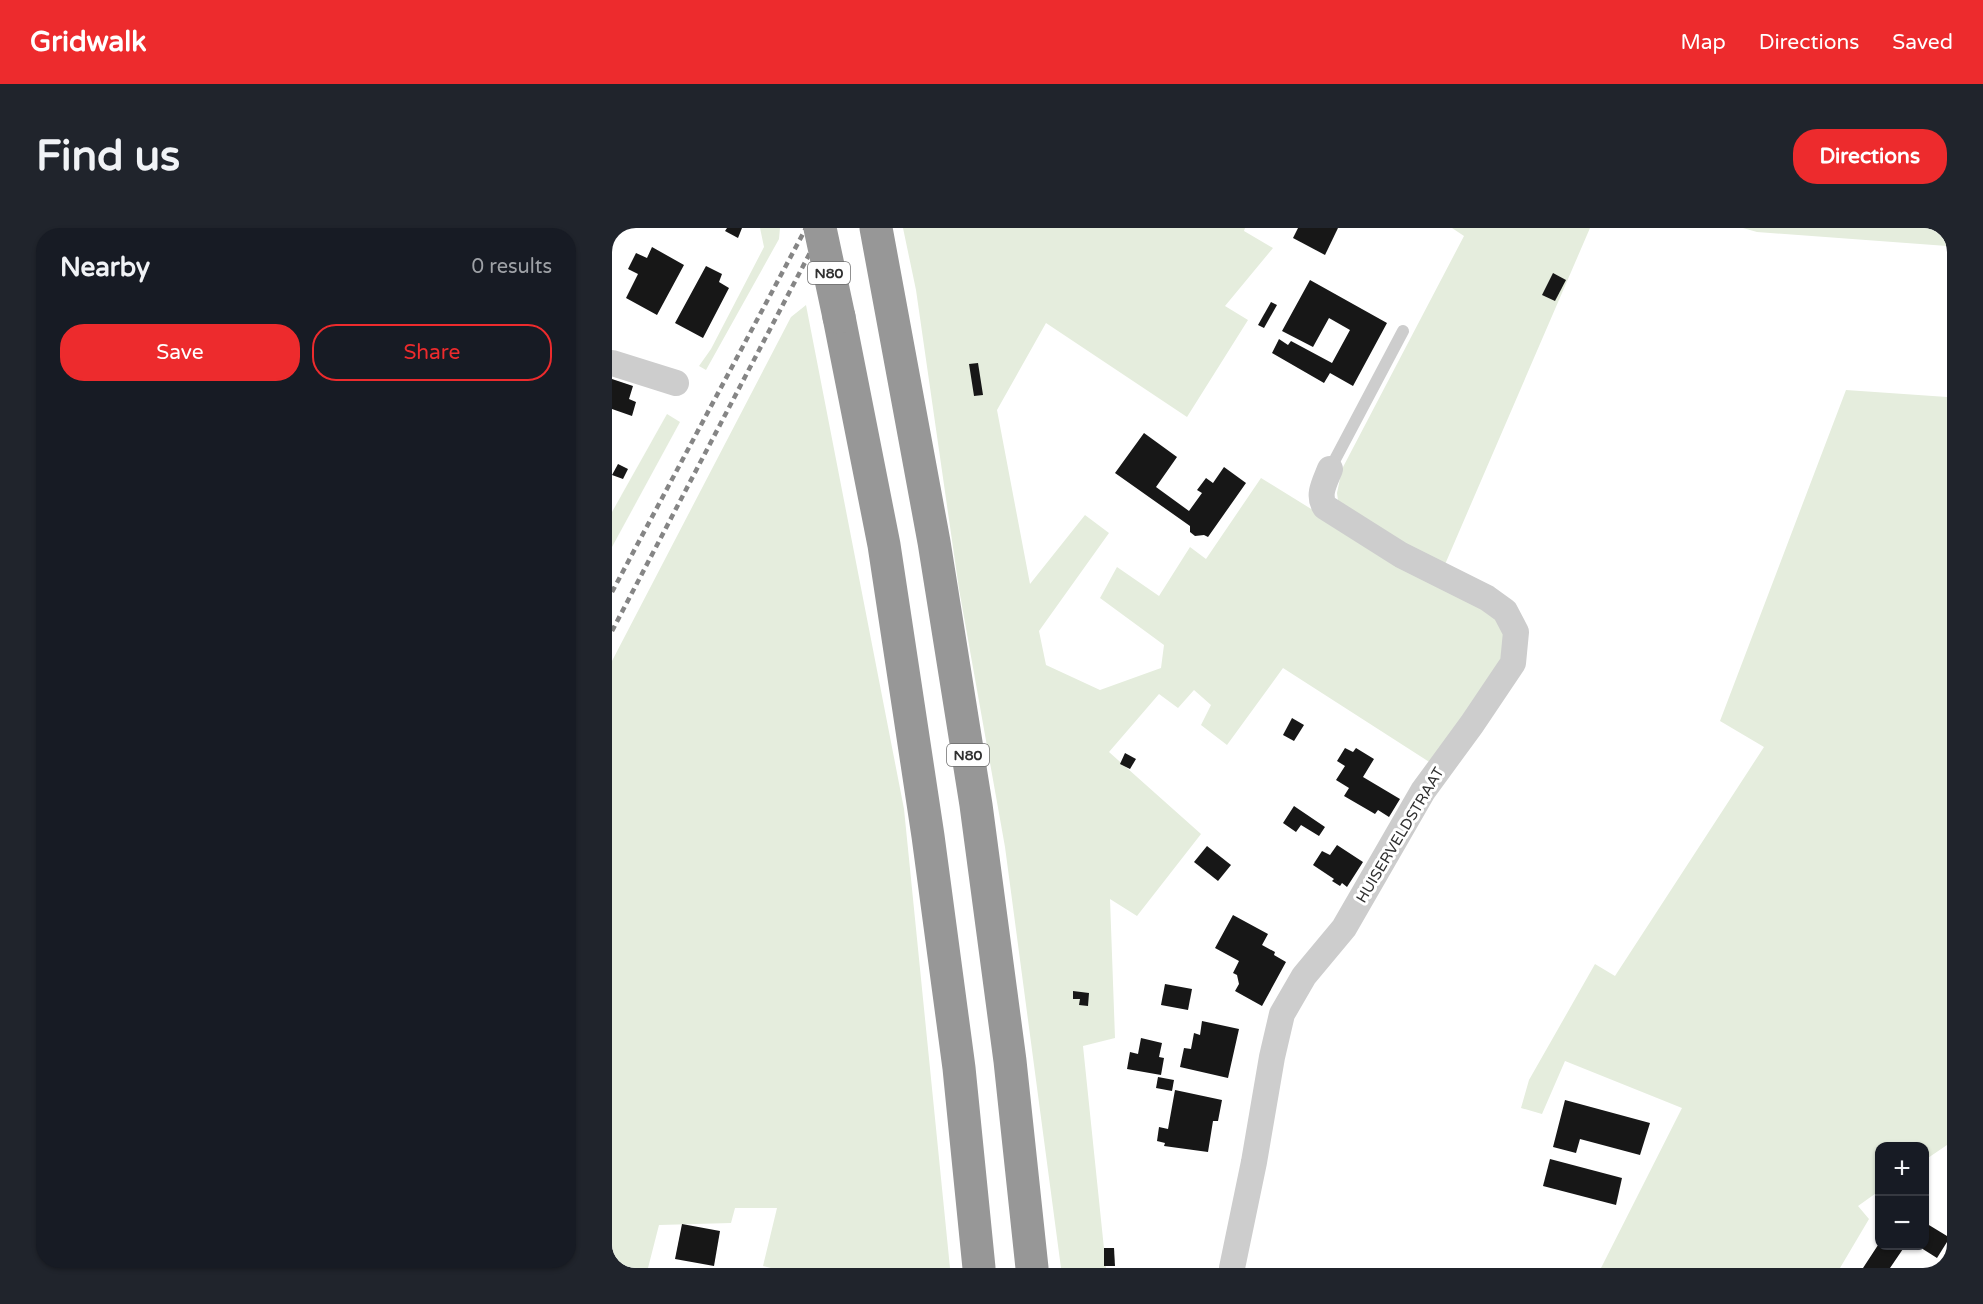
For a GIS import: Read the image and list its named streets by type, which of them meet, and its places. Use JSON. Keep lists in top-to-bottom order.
{
  "streets": {
    "highway": ["N80"],
    "street": ["HUISERVELDSTRAAT"]
  },
  "page": {
    "header": "Gridwalk",
    "nav": ["Map", "Directions", "Saved"],
    "buttons": [
      "Directions",
      ["Save", "Share"]
    ],
    "title": "Find us",
    "heading": ["Nearby", "0 results"],
    "map_buttons": ["+", "−"]
  }
}
